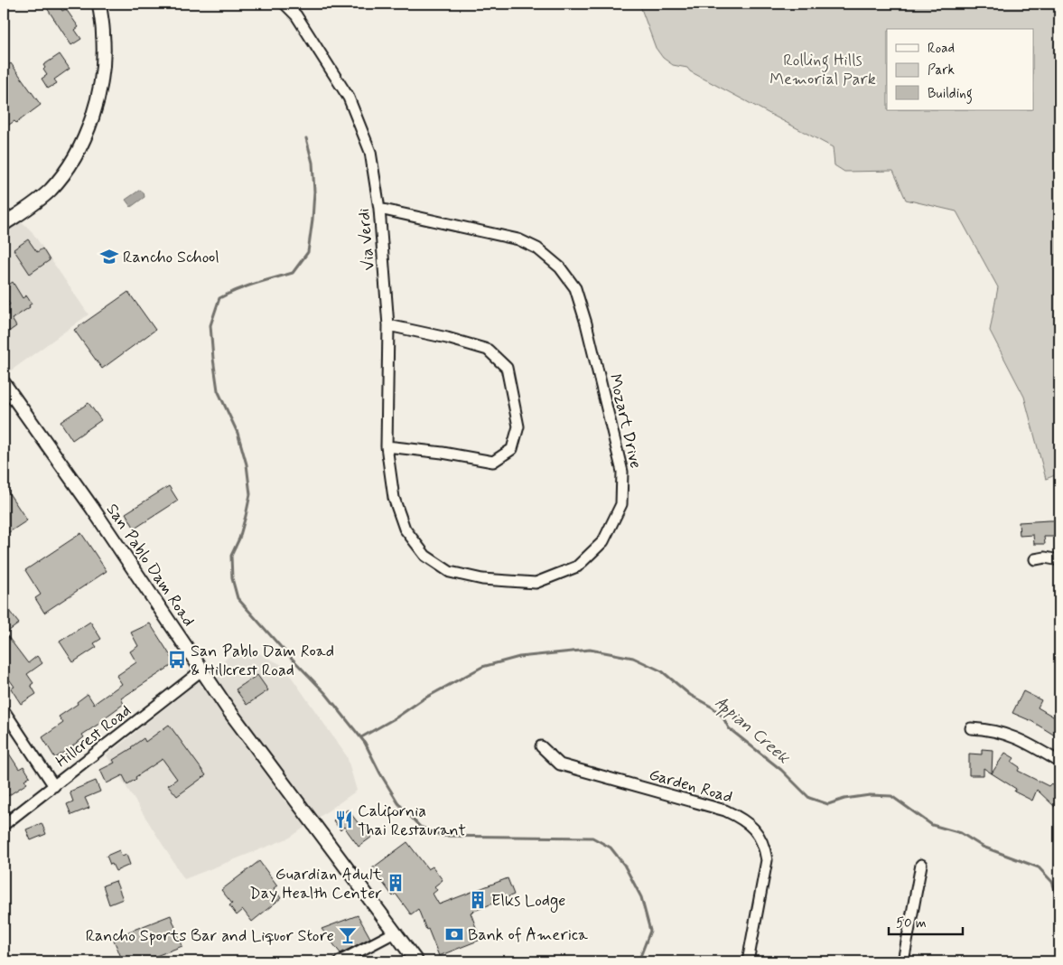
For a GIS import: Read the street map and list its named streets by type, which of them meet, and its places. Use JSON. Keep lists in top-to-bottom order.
{
  "streets": {
    "main road": ["San Pablo Dam Road"],
    "street": [
      "Via Verdi",
      "Mozart Drive",
      "Hillcrest Road",
      "Garden Road"
    ]
  },
  "crossings": [
    ["Via Verdi", "Mozart Drive"],
    ["San Pablo Dam Road", "Hillcrest Road"]
  ],
  "water": ["Appian Creek"],
  "parks": ["Rolling Hills Memorial Park"],
  "places": {
    "school or university": ["Rancho School"],
    "bus stop": ["San Pablo Dam Road & Hillcrest Road"],
    "restaurant": ["California Thai Restaurant"],
    "building": ["Guardian Adult Day Health Center", "Elks Lodge"],
    "bank": ["Bank of America"],
    "bar": ["Rancho Sports Bar and Liquor Store"]
  },
  "legend": ["Road", "Park", "Building"],
  "scale_bar": "50 m"
}
